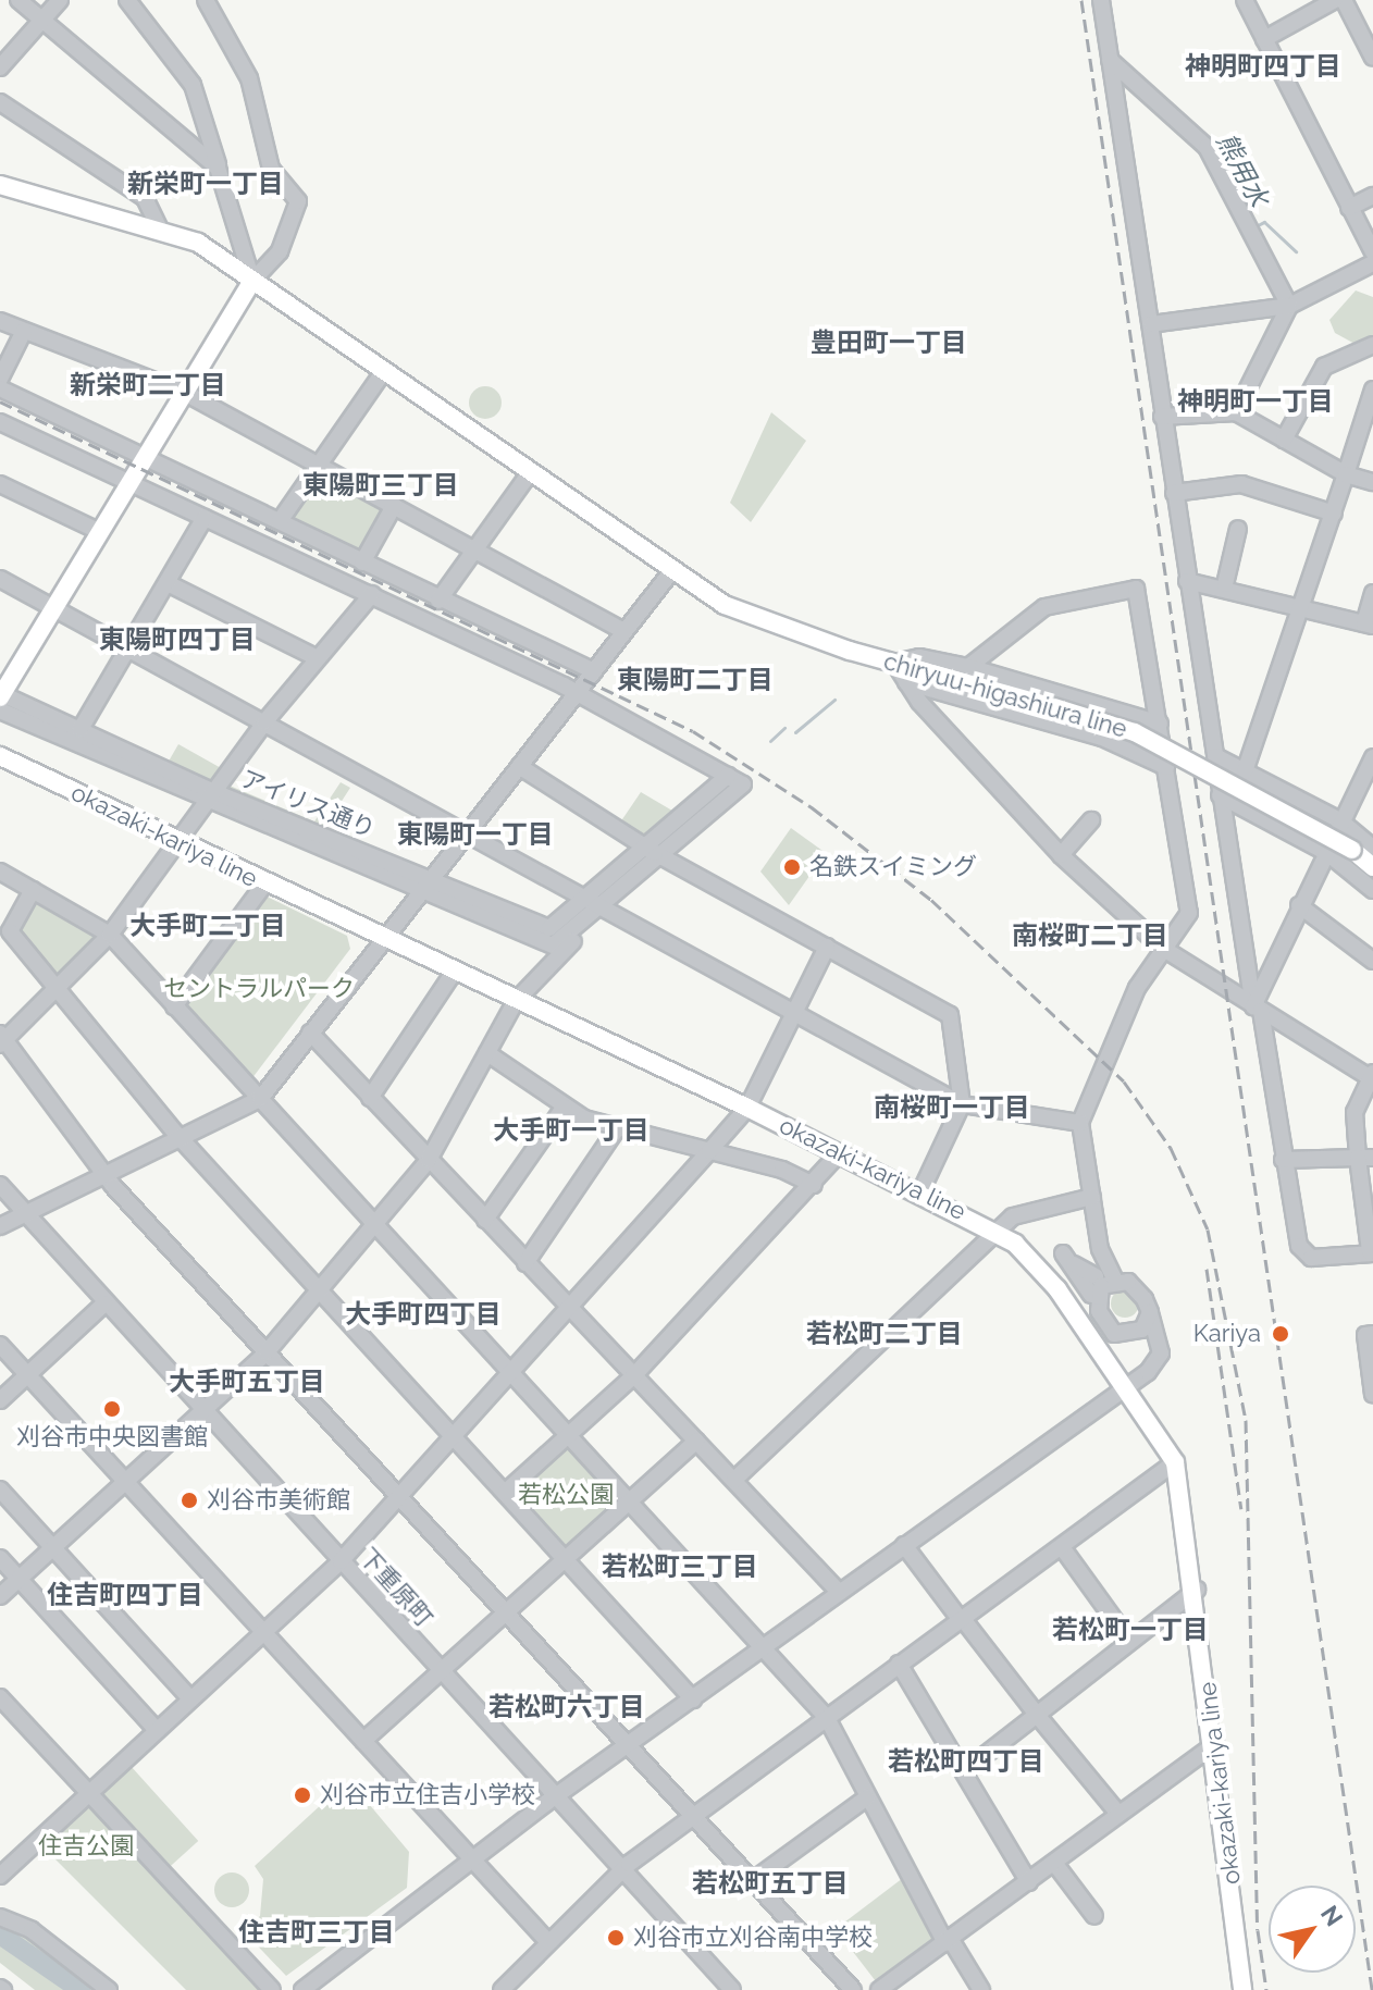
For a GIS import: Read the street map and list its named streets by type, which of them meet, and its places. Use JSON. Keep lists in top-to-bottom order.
{
  "streets": {
    "main road": ["chiryuu-higashiura line", "okazaki-kariya line"],
    "street": ["アイリス通り", "下重原町"]
  },
  "districts": [
    "神明町四丁目",
    "新栄町一丁目",
    "豊田町一丁目",
    "新栄町二丁目",
    "神明町一丁目",
    "東陽町三丁目",
    "東陽町四丁目",
    "東陽町二丁目",
    "東陽町一丁目",
    "大手町二丁目",
    "南桜町二丁目",
    "南桜町一丁目",
    "大手町一丁目",
    "大手町四丁目",
    "若松町二丁目",
    "大手町五丁目",
    "若松町三丁目",
    "住吉町四丁目",
    "若松町一丁目",
    "若松町六丁目",
    "若松町四丁目",
    "若松町五丁目",
    "住吉町三丁目"
  ],
  "water": ["熊用水"],
  "parks": ["セントラルパーク", "若松公園", "住吉公園"],
  "places": [
    "名鉄スイミング",
    "Kariya",
    "刈谷市中央図書館",
    "刈谷市美術館",
    "刈谷市立住吉小学校",
    "刈谷市立刈谷南中学校"
  ],
  "north": "top right"
}
